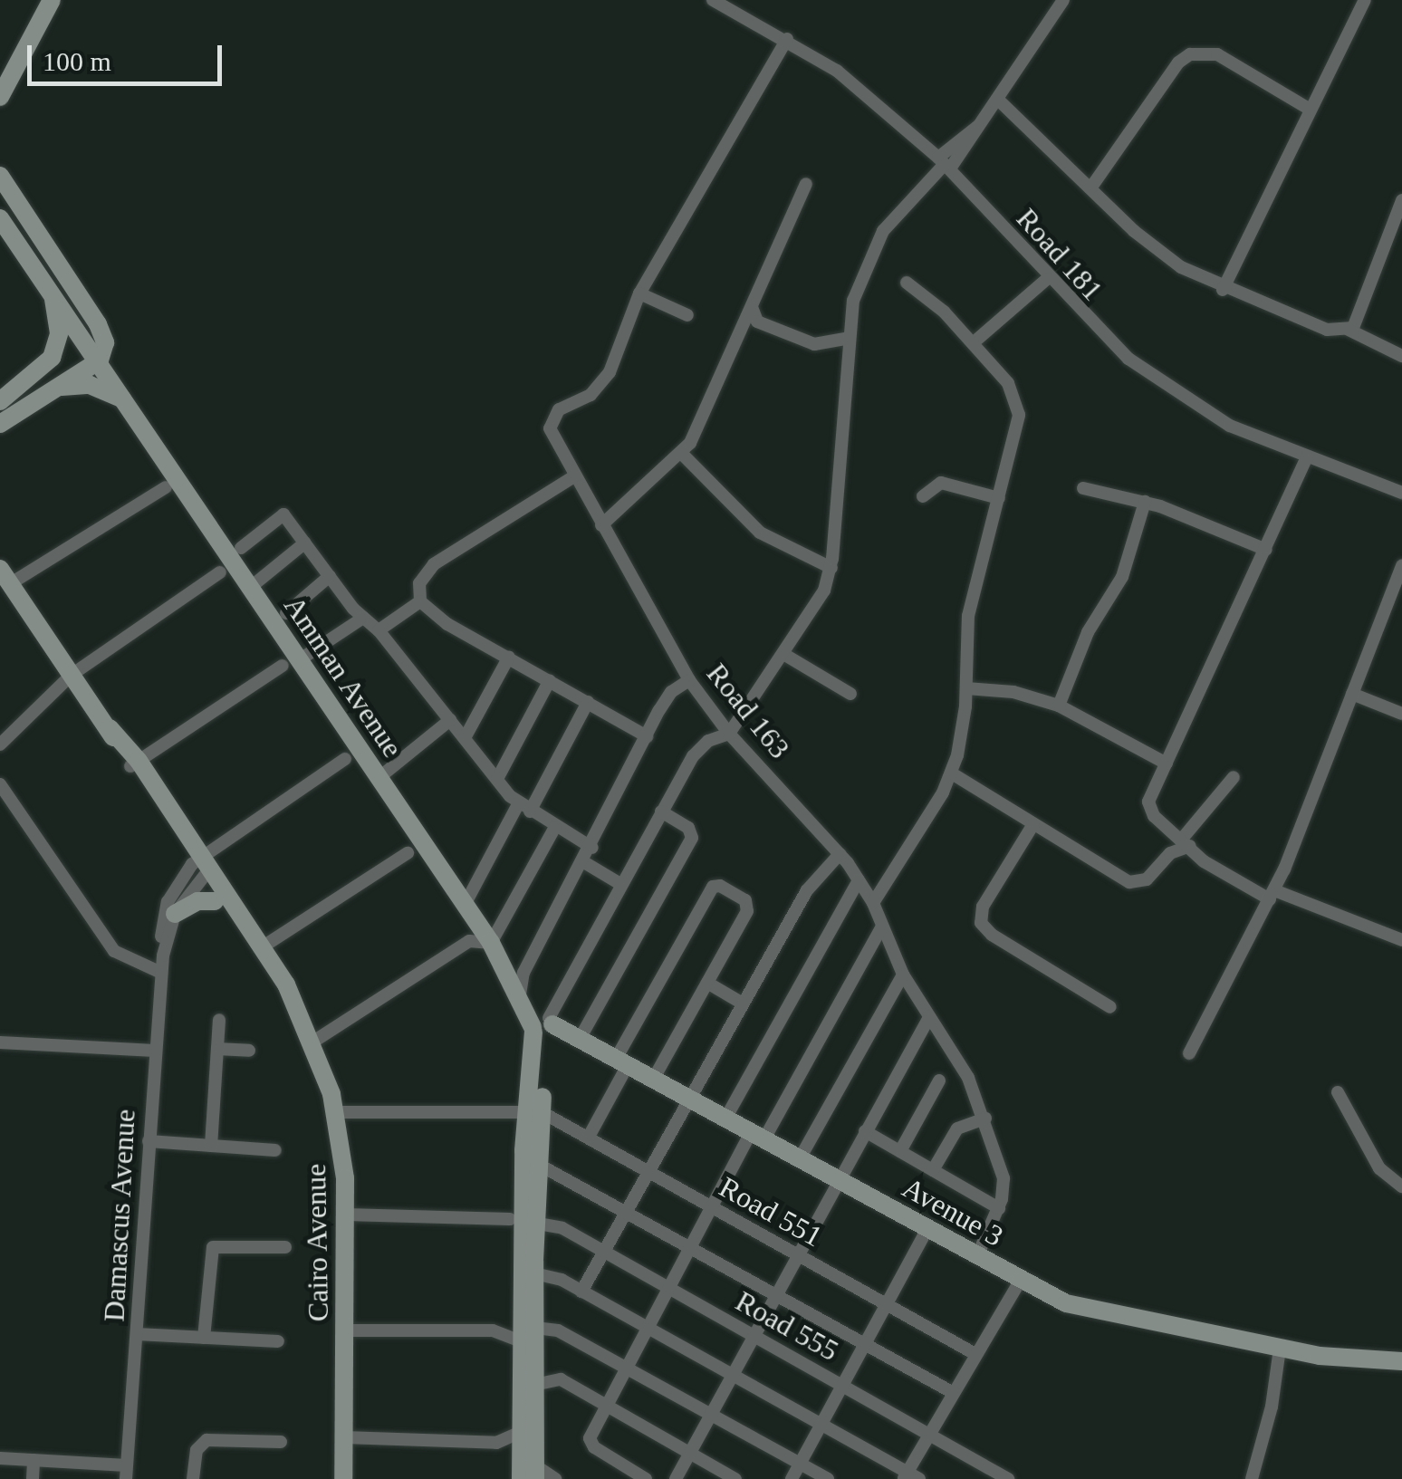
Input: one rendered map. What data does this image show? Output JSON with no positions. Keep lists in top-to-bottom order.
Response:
{
  "streets": {
    "street": [
      "Road 181",
      "Amman Avenue",
      "Road 163",
      "Road 551",
      "Avenue 3",
      "Damascus Avenue",
      "Cairo Avenue",
      "Road 555"
    ]
  },
  "crossings": [
    ["Amman Avenue", "Road 551"],
    ["Amman Avenue", "Avenue 3"],
    ["Amman Avenue", "Road 555"],
    ["Damascus Avenue", "Cairo Avenue"]
  ],
  "scale_bar": "100 m"
}
